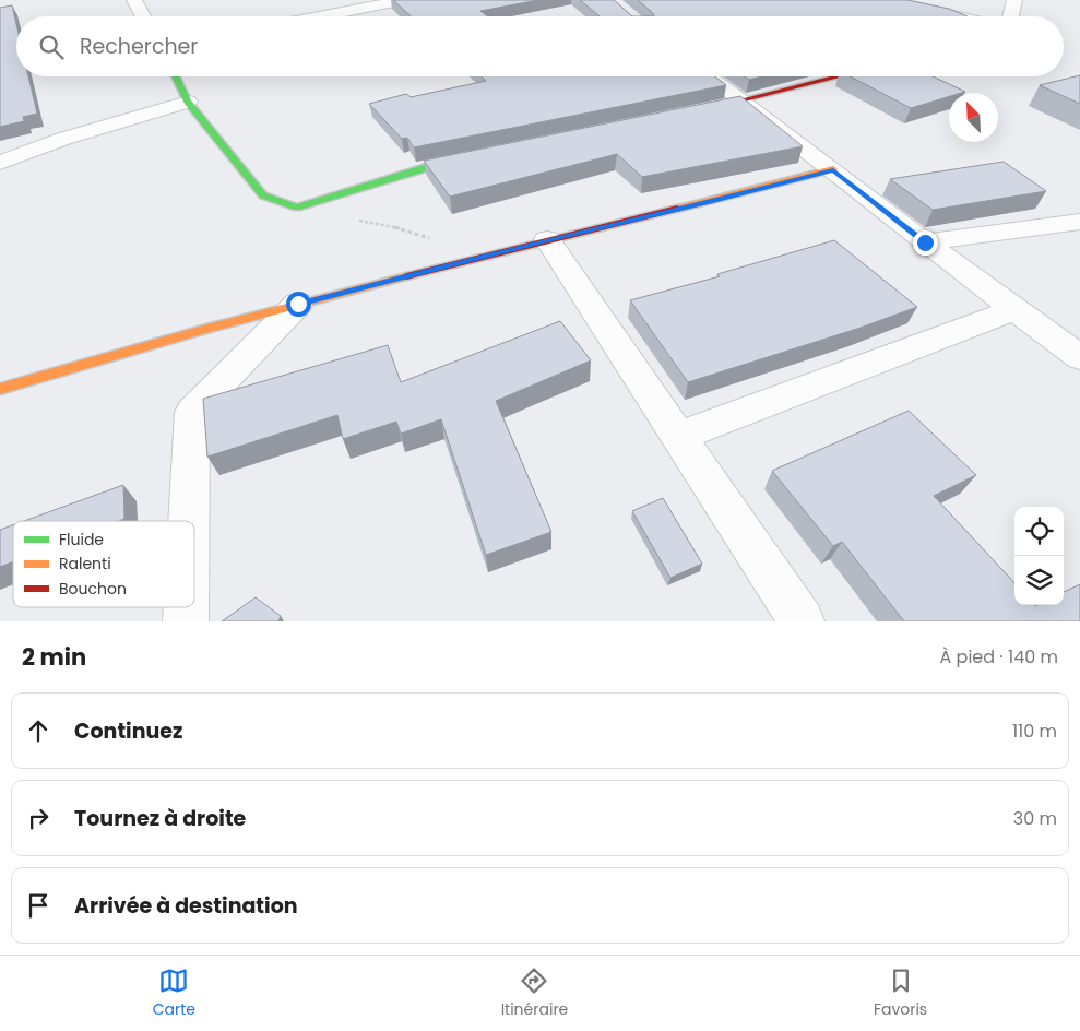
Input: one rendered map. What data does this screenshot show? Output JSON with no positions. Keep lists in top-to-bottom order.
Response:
{
  "legend": ["Fluide", "Ralenti", "Bouchon"],
  "north": "top left",
  "page": {
    "search": "Rechercher",
    "heading": ["2 min", "À pied · 140 m"],
    "list": [
      ["Continuez", "110 m"],
      ["Tournez à droite", "30 m"],
      "Arrivée à destination"
    ],
    "nav": ["Carte", "Itinéraire", "Favoris"]
  }
}
